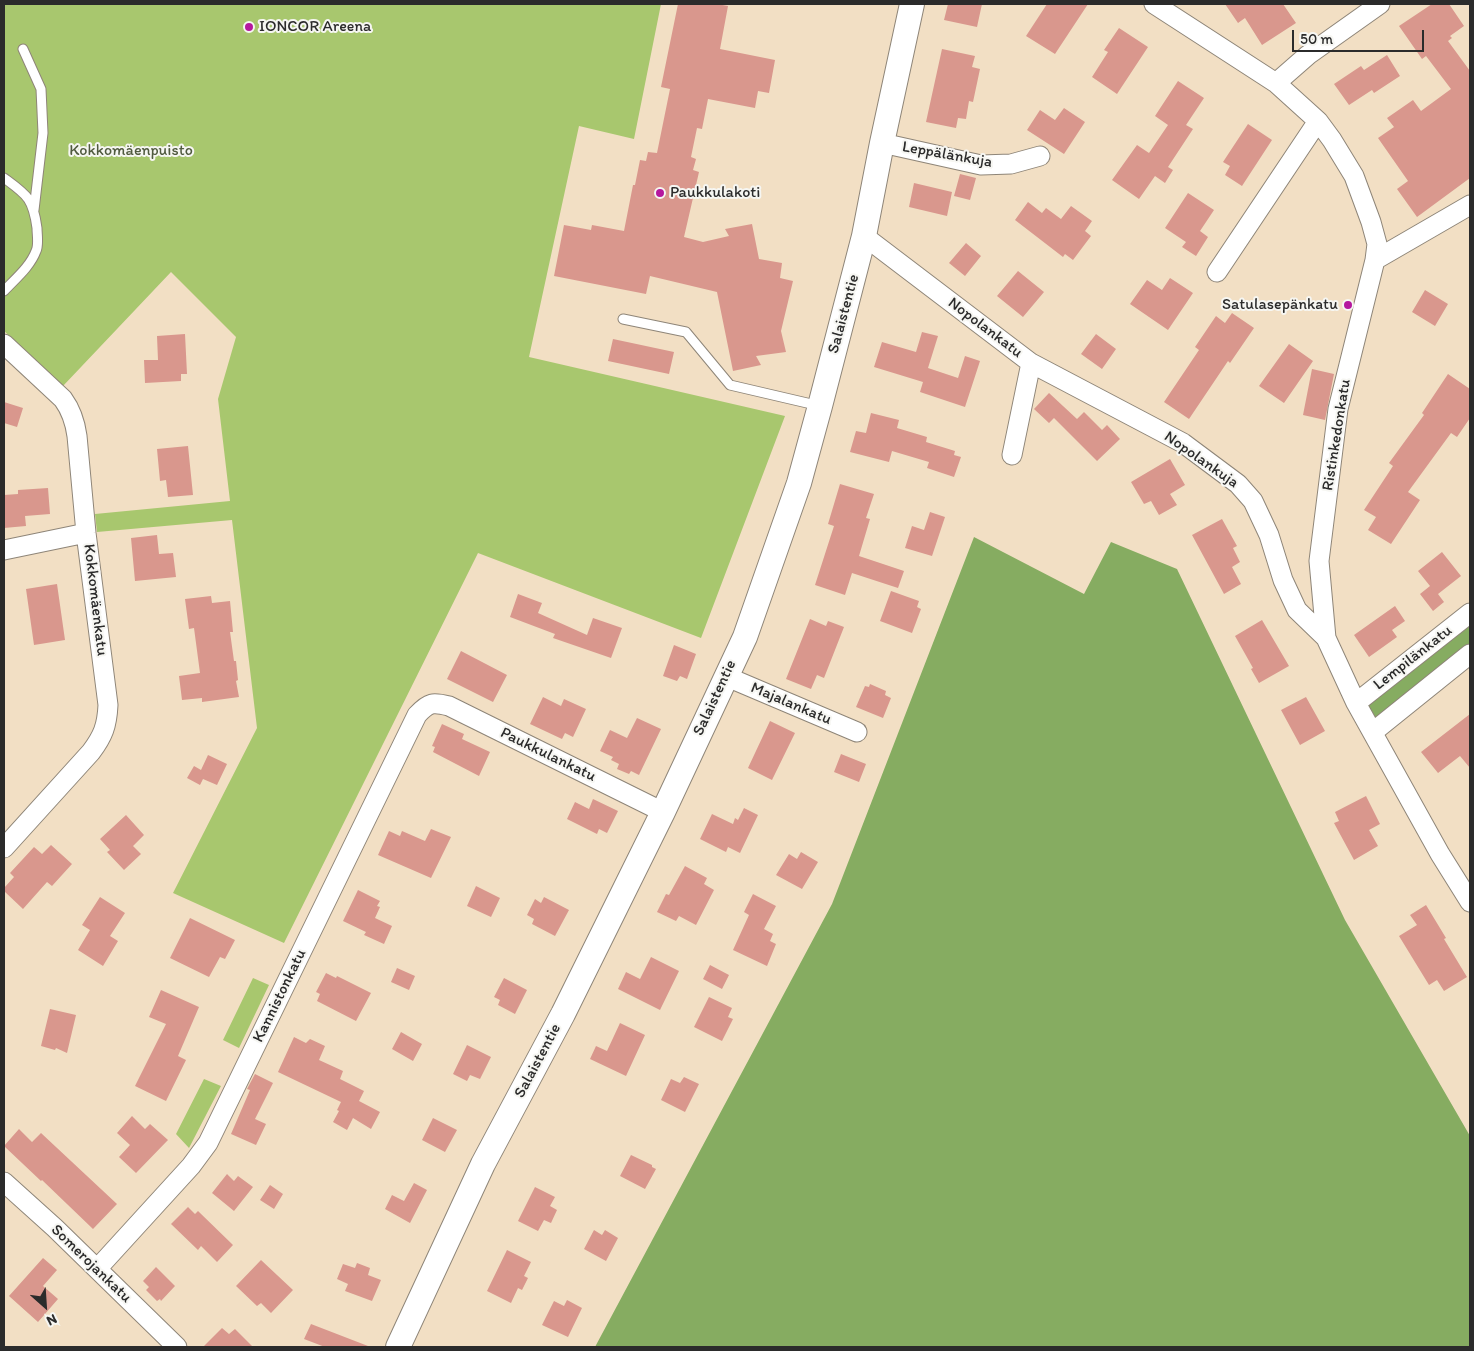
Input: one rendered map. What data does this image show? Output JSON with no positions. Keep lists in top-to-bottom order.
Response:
{
  "streets": {
    "street": [
      "Leppälänkuja",
      "Salaistentie",
      "Nopolankatu",
      "Ristinkedonkatu",
      "Nopolankuja",
      "Kokkomäenkatu",
      "Lempilänkatu",
      "Majalankatu",
      "Paukkulankatu",
      "Kannistonkatu",
      "Somerojankatu"
    ]
  },
  "crossings": [
    ["Leppälänkuja", "Salaistentie"],
    ["Salaistentie", "Nopolankatu"],
    ["Salaistentie", "Majalankatu"],
    ["Salaistentie", "Paukkulankatu"],
    ["Nopolankatu", "Nopolankuja"],
    ["Ristinkedonkatu", "Nopolankuja"],
    ["Ristinkedonkatu", "Lempilänkatu"],
    ["Paukkulankatu", "Kannistonkatu"],
    ["Kannistonkatu", "Somerojankatu"]
  ],
  "parks": ["Kokkomäenpuisto"],
  "places": ["IONCOR Areena", "Paukkulakoti", "Satulasepänkatu"],
  "scale_bar": "50 m",
  "north": "bottom right"
}
